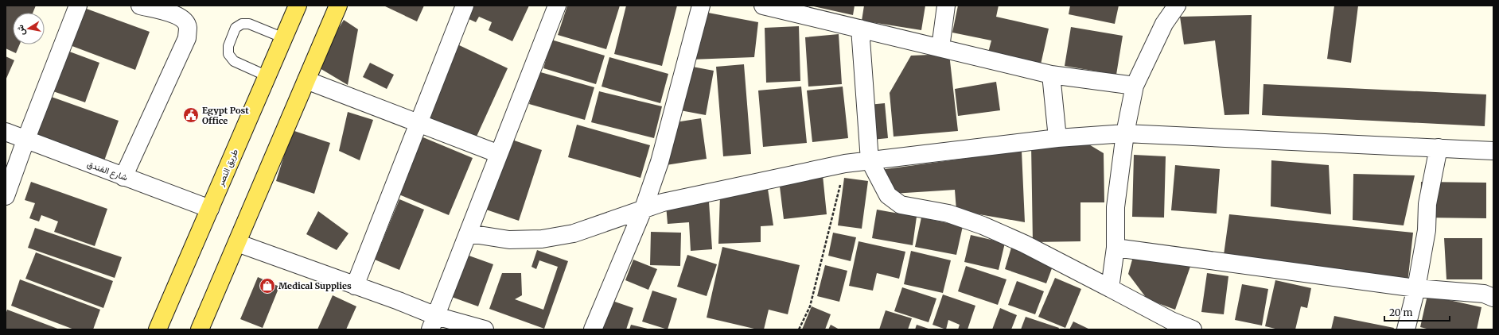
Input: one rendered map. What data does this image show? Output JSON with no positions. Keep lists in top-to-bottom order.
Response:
{
  "streets": {
    "main road": ["طريق النصر"],
    "street": ["شارع الفندق"]
  },
  "crossings": [
    ["طريق النصر", "شارع الفندق"]
  ],
  "places": {
    "public building": ["Egypt Post Office"],
    "shop": ["Medical Supplies"]
  },
  "scale_bar": "20 m",
  "north": "left"
}
